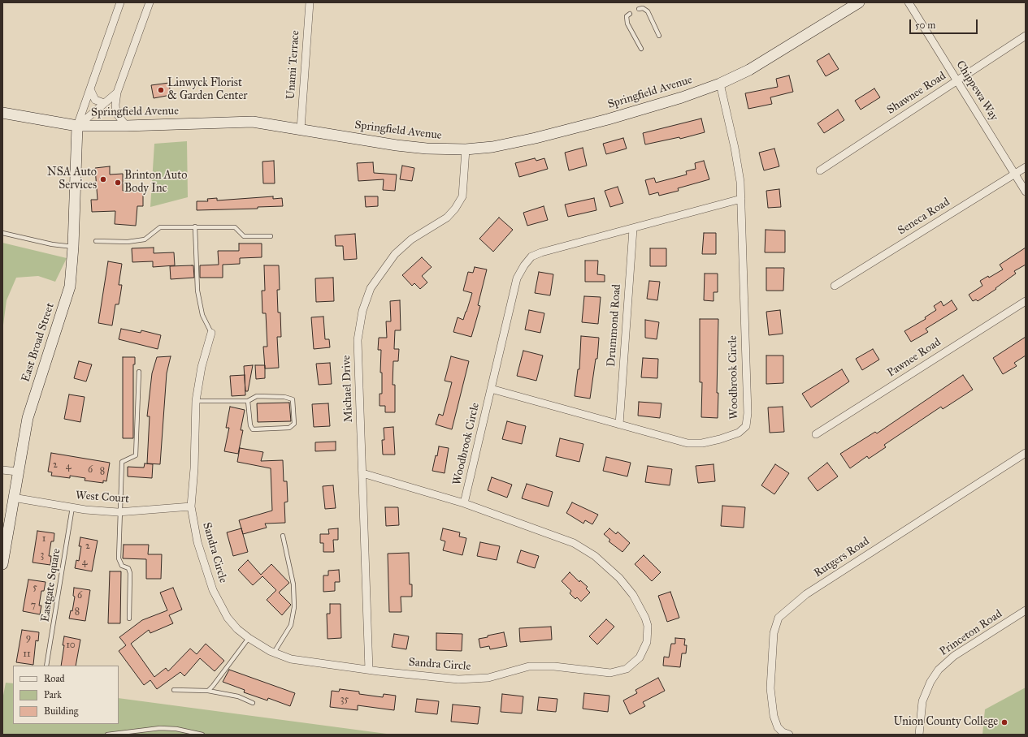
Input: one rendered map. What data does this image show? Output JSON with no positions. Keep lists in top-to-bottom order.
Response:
{
  "streets": {
    "main road": ["Springfield Avenue", "East Broad Street"],
    "street": [
      "Unami Terrace",
      "Chippewa Way",
      "Shawnee Road",
      "Seneca Road",
      "Drummond Road",
      "Pawnee Road",
      "Woodbrook Circle",
      "Michael Drive",
      "West Court",
      "Sandra Circle",
      "Rutgers Road",
      "Princeton Road"
    ],
    "lane": ["Eastgate Square"]
  },
  "crossings": [
    ["Unami Terrace", "Springfield Avenue"],
    ["Chippewa Way", "Shawnee Road"],
    ["Chippewa Way", "Seneca Road"],
    ["Springfield Avenue", "East Broad Street"],
    ["Springfield Avenue", "Woodbrook Circle"],
    ["Springfield Avenue", "Michael Drive"],
    ["Drummond Road", "Woodbrook Circle"],
    ["East Broad Street", "West Court"],
    ["Woodbrook Circle", "Sandra Circle"],
    ["Michael Drive", "Sandra Circle"],
    ["West Court", "Sandra Circle"],
    ["West Court", "Eastgate Square"]
  ],
  "places": [
    "Linwyck Florist & Garden Center",
    "NSA Auto Services",
    "Brinton Auto Body Inc",
    "Union County College"
  ],
  "house_numbers": [
    "2",
    "4",
    "6",
    "8",
    "1",
    "2",
    "3",
    "4",
    "5",
    "6",
    "7",
    "8",
    "9",
    "10",
    "11",
    "35"
  ],
  "legend": ["Road", "Park", "Building"],
  "scale_bar": "50 m"
}
